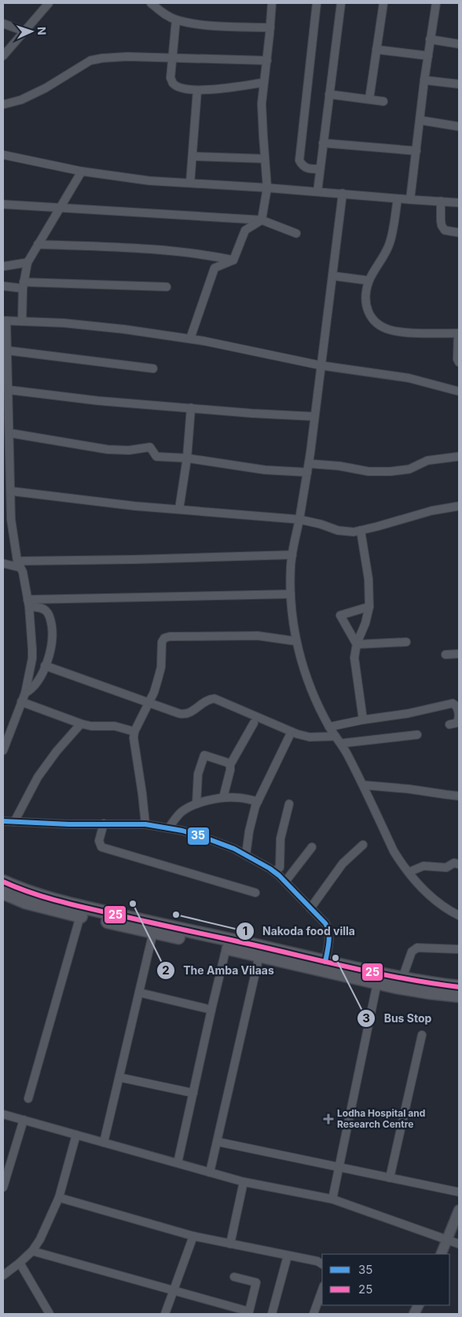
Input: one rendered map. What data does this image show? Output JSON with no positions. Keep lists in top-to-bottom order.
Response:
{
  "places": {
    "other": ["The Amba Vilaas", "Nakoda food villa", "Bus Stop"],
    "health": ["Lodha Hospital and Research Centre"]
  },
  "lines": ["transit line 35", "transit line 25"],
  "legend": ["35", "25"],
  "north": "right"
}
